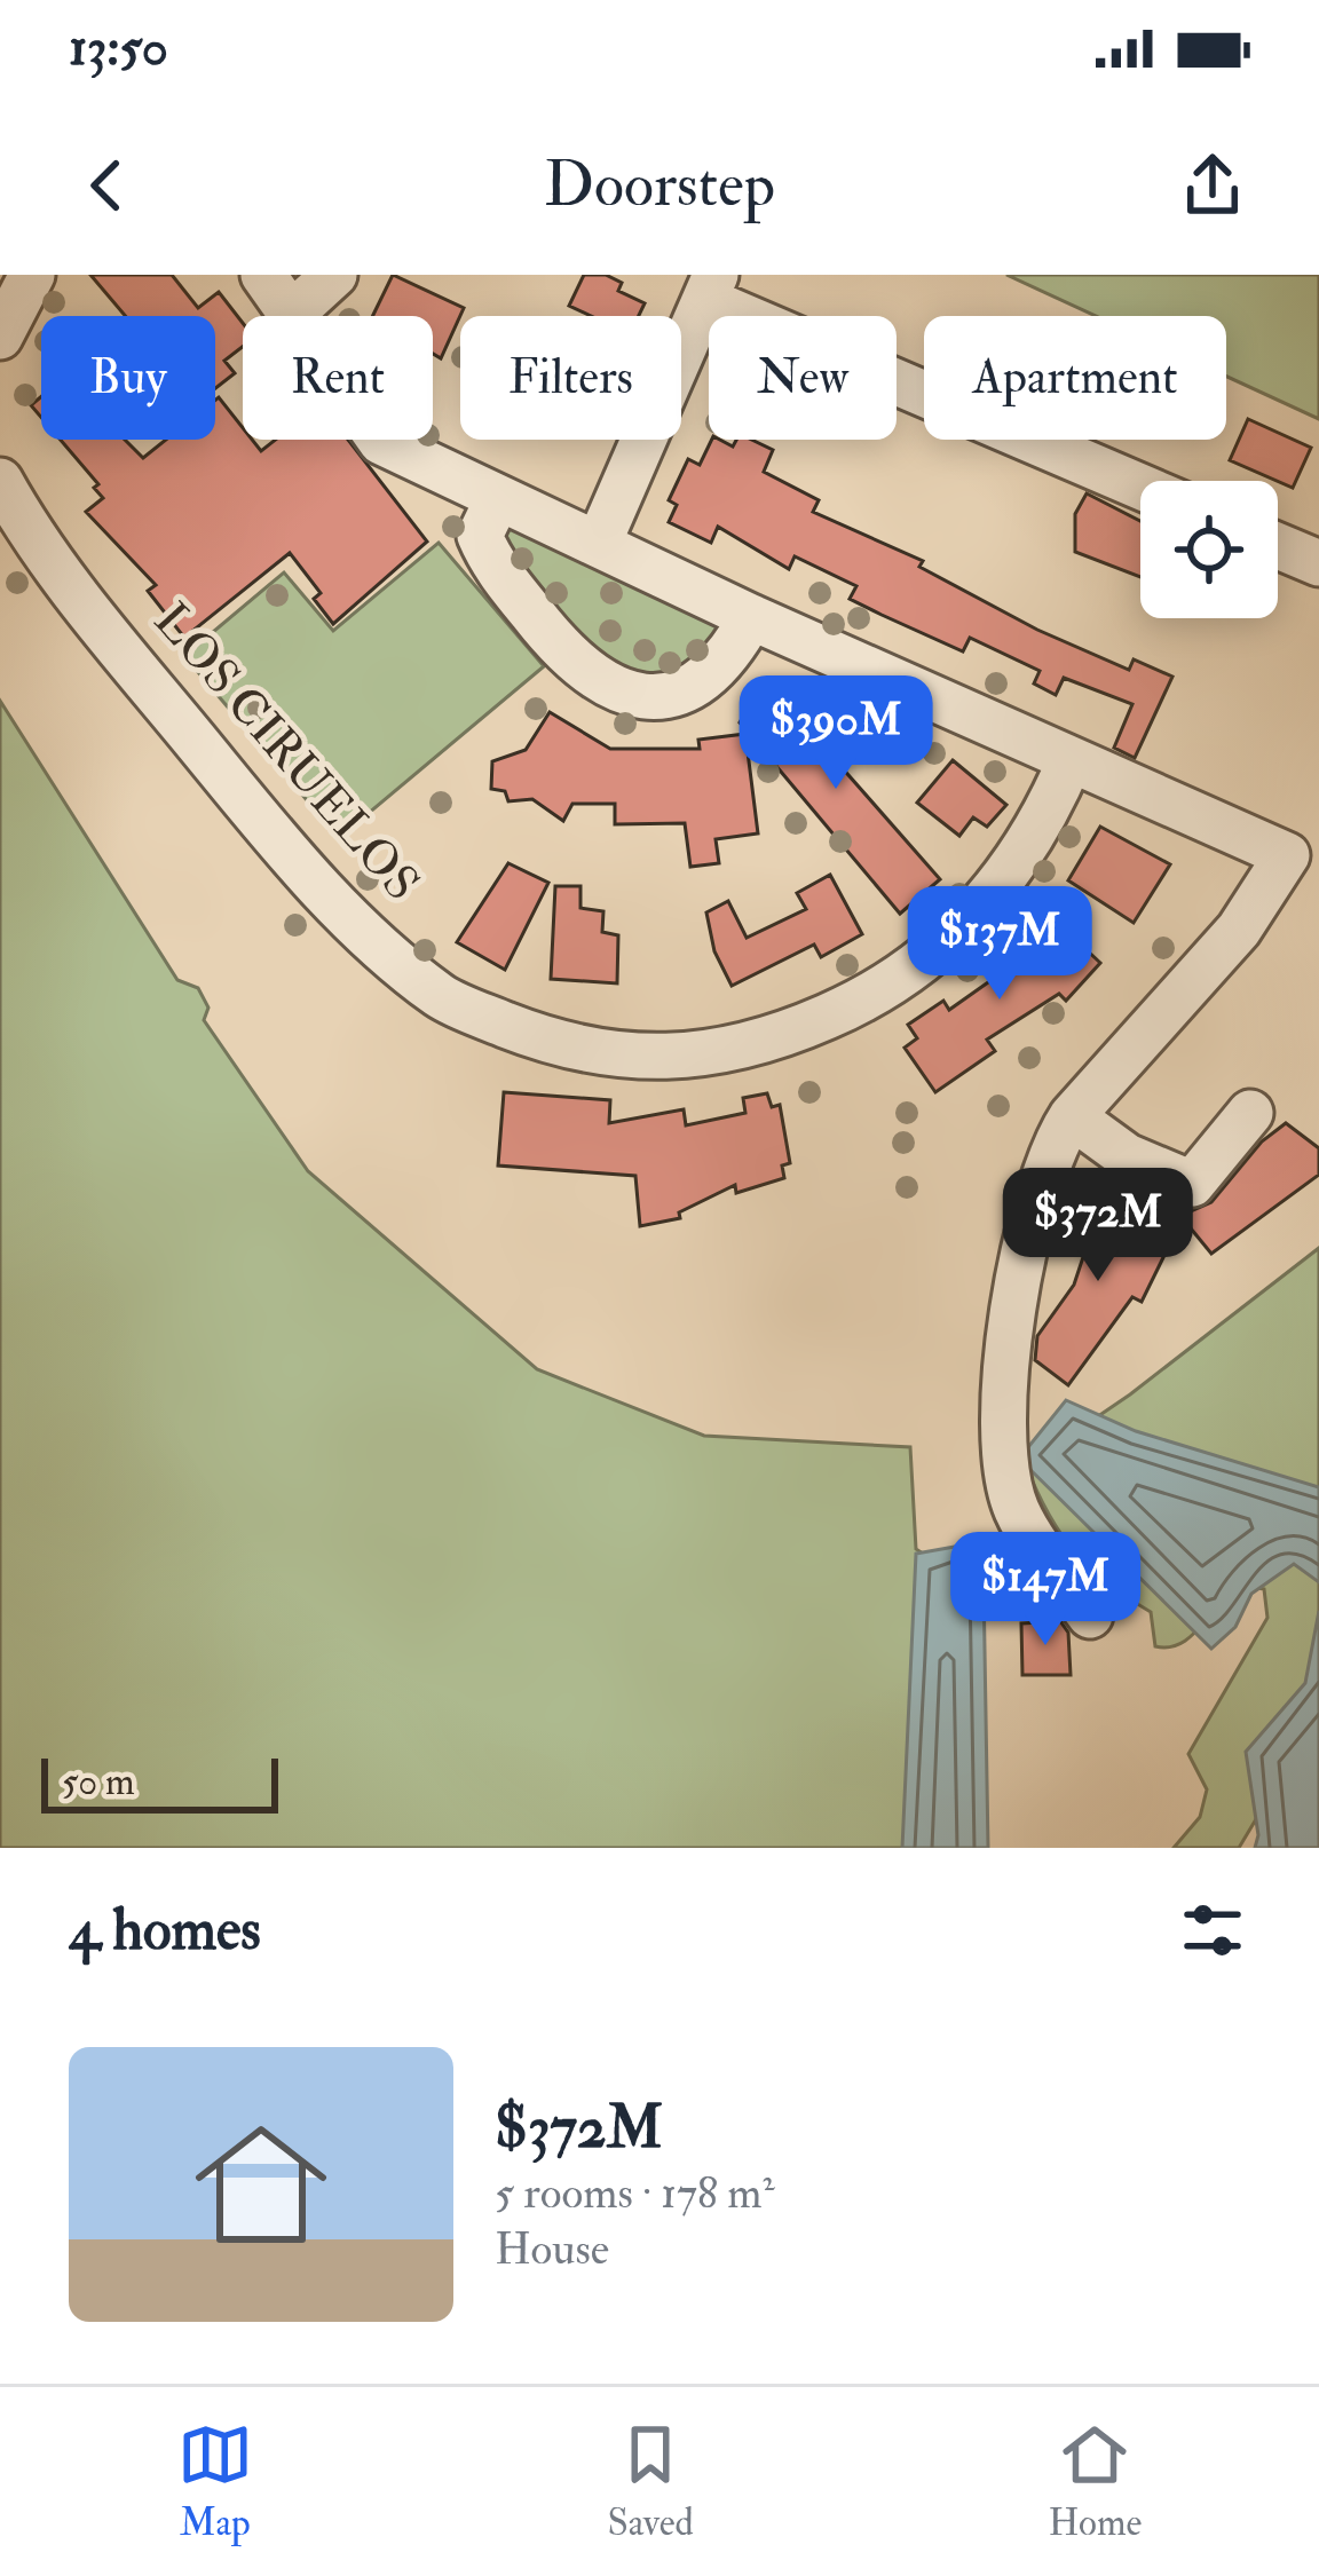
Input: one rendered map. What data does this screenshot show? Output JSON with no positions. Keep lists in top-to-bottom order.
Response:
{
  "streets": {
    "street": ["LOS CIRUELOS"]
  },
  "scale_bar": "50 m",
  "page": {
    "status": "13:50",
    "header": "Doorstep",
    "chip": [
      "Buy",
      "Rent",
      "Filters",
      "New",
      "Apartment"
    ],
    "price": [
      "$390M",
      "$137M",
      "$372M",
      "$147M"
    ],
    "scale": "50 m",
    "heading": "4 homes",
    "list": [
      {
        "name": "$372M",
        "note": "5 rooms · 178 m² · House"
      }
    ],
    "tabs": ["Map", "Saved", "Home"]
  }
}
